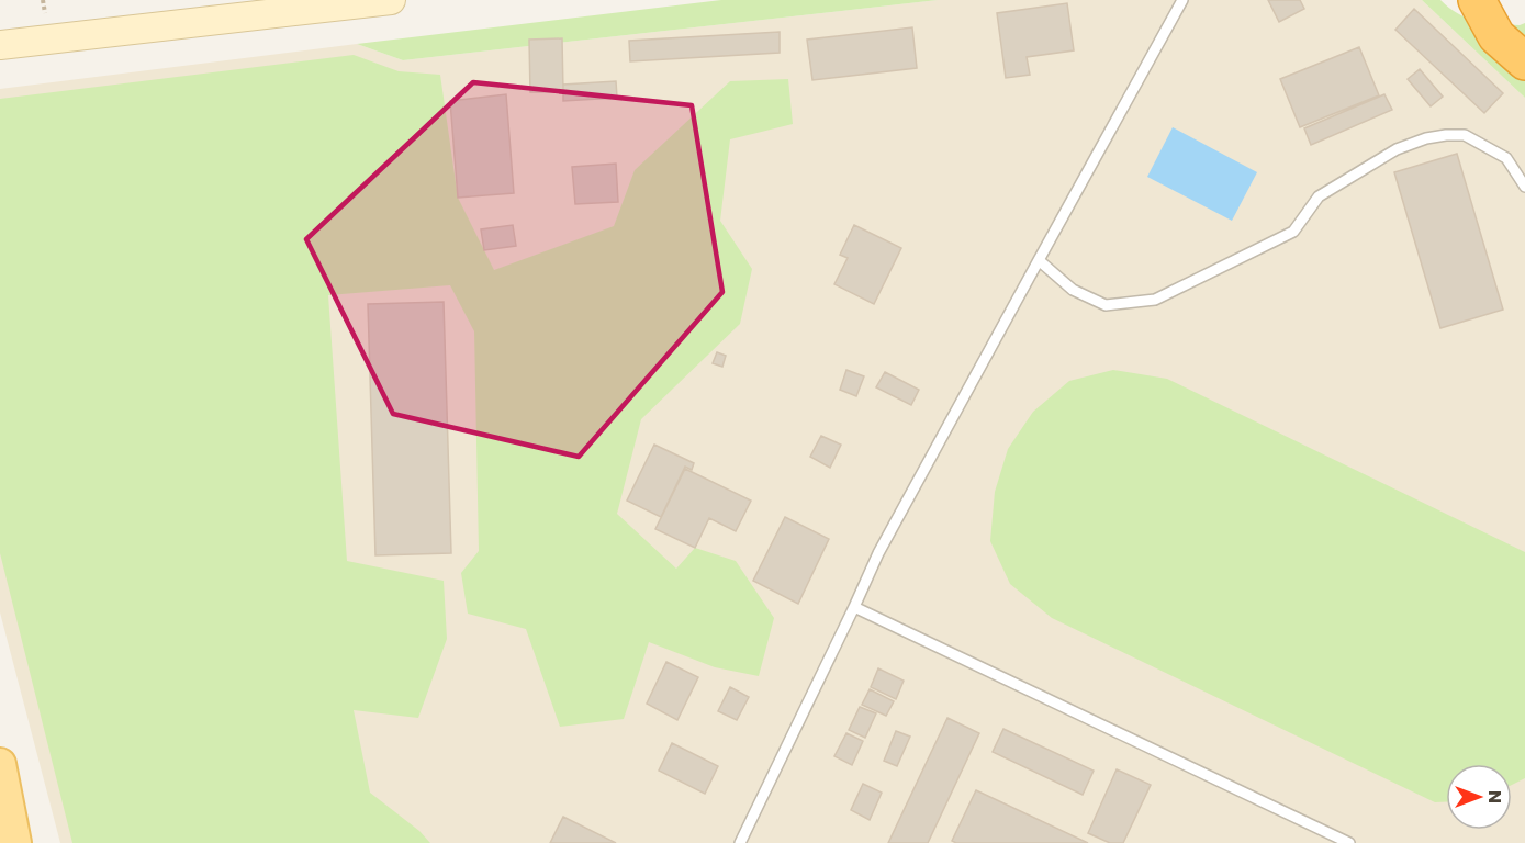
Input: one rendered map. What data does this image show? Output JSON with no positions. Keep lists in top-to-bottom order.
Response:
{
  "north": "right"
}
